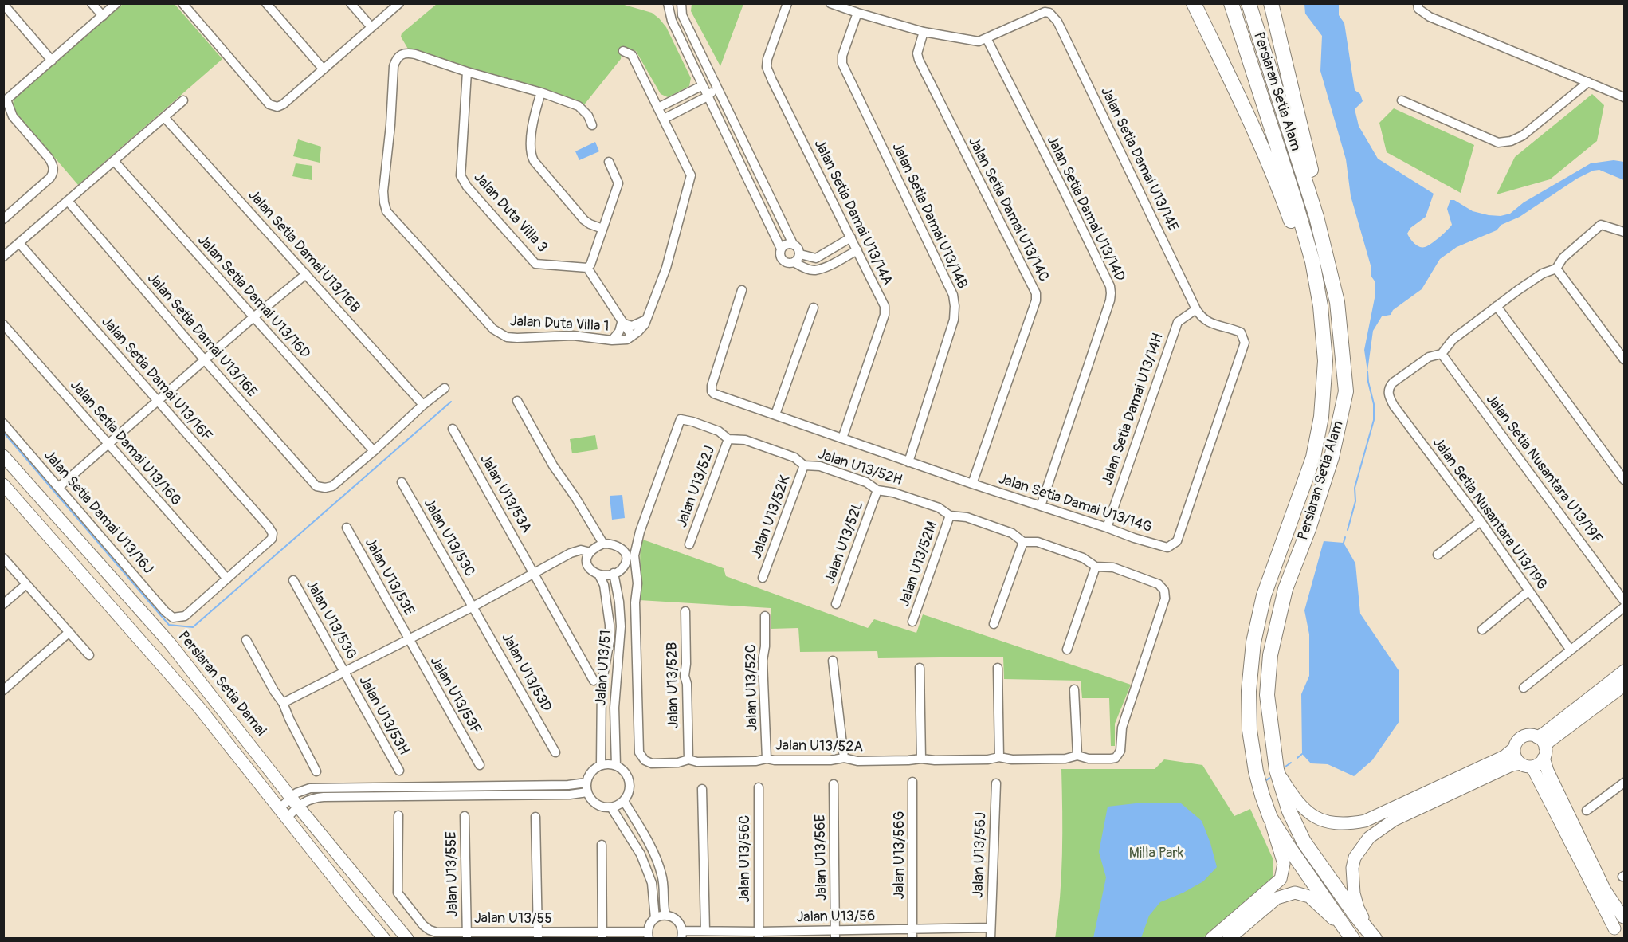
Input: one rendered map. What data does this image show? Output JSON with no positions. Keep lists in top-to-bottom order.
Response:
{
  "streets": {
    "highway": ["Persiaran Setia Alam"],
    "street": [
      "Jalan Setia Damai U13/14E",
      "Jalan Setia Damai U13/14D",
      "Jalan Setia Damai U13/14C",
      "Jalan Duta Villa 3",
      "Jalan Setia Damai U13/14A",
      "Jalan Setia Damai U13/14B",
      "Jalan Setia Damai U13/16B",
      "Jalan Setia Damai U13/16D",
      "Jalan Duta Villa 1",
      "Jalan Setia Damai U13/16E",
      "Jalan Setia Damai U13/16F",
      "Jalan Setia Damai U13/14H",
      "Jalan Setia Damai U13/16G",
      "Jalan U13/52H",
      "Jalan Setia Nusantara U13/19F",
      "Jalan U13/52J",
      "Jalan U13/53A",
      "Jalan Setia Damai U13/14G",
      "Jalan Setia Damai U13/16J",
      "Jalan Setia Nusantara U13/19G",
      "Jalan U13/52K",
      "Jalan U13/53C",
      "Jalan U13/52L",
      "Jalan U13/52M",
      "Jalan U13/53E",
      "Jalan U13/53G",
      "Jalan U13/51",
      "Jalan U13/53D",
      "Persiaran Setia Damai",
      "Jalan U13/52B",
      "Jalan U13/52C",
      "Jalan U13/53F",
      "Jalan U13/53H",
      "Jalan U13/52A",
      "Jalan U13/56G",
      "Jalan U13/56J",
      "Jalan U13/56E",
      "Jalan U13/56C",
      "Jalan U13/55E",
      "Jalan U13/56",
      "Jalan U13/55"
    ]
  },
  "crossings": [
    ["Jalan Setia Damai U13/14E", "Jalan Setia Damai U13/14D"],
    ["Jalan Setia Damai U13/14E", "Jalan Setia Damai U13/14H"],
    ["Jalan Setia Damai U13/14E", "Jalan Setia Damai U13/14G"],
    ["Jalan Setia Damai U13/14D", "Jalan Setia Damai U13/14G"],
    ["Jalan Setia Damai U13/14C", "Jalan Setia Damai U13/14G"],
    ["Jalan Duta Villa 3", "Jalan Duta Villa 1"],
    ["Jalan Setia Damai U13/14A", "Jalan Setia Damai U13/14G"],
    ["Jalan Setia Damai U13/14B", "Jalan Setia Damai U13/14G"],
    ["Jalan Setia Damai U13/16D", "Jalan Setia Damai U13/16E"],
    ["Jalan Setia Damai U13/16F", "Jalan Setia Damai U13/16G"],
    ["Jalan Setia Damai U13/16F", "Jalan Setia Damai U13/16J"],
    ["Jalan Setia Damai U13/14H", "Jalan Setia Damai U13/14G"],
    ["Jalan Setia Damai U13/16G", "Jalan Setia Damai U13/16J"],
    ["Jalan U13/52H", "Jalan U13/52J"],
    ["Jalan U13/52H", "Jalan U13/52K"],
    ["Jalan U13/52H", "Jalan U13/52L"],
    ["Jalan U13/52H", "Jalan U13/52M"],
    ["Jalan U13/52H", "Jalan U13/51"],
    ["Jalan U13/52H", "Jalan U13/52A"],
    ["Jalan Setia Nusantara U13/19F", "Jalan Setia Nusantara U13/19G"],
    ["Jalan U13/53C", "Jalan U13/53D"],
    ["Jalan U13/53E", "Jalan U13/53F"],
    ["Jalan U13/53G", "Jalan U13/53H"],
    ["Jalan U13/51", "Jalan U13/52A"],
    ["Jalan U13/52B", "Jalan U13/52A"],
    ["Jalan U13/52C", "Jalan U13/52A"],
    ["Jalan U13/56G", "Jalan U13/56"],
    ["Jalan U13/56J", "Jalan U13/56"],
    ["Jalan U13/56E", "Jalan U13/56"],
    ["Jalan U13/56C", "Jalan U13/56"],
    ["Jalan U13/55E", "Jalan U13/55"]
  ],
  "parks": ["Milla Park"]
}
